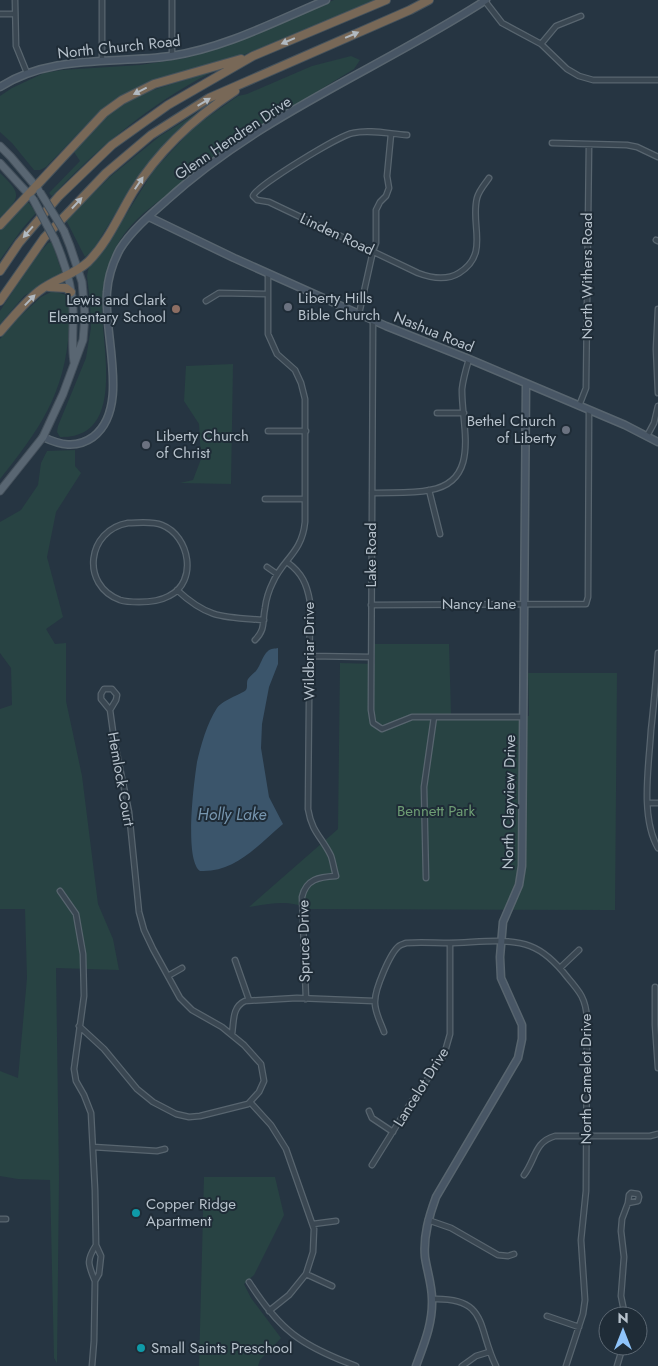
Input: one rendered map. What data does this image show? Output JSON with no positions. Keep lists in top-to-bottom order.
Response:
{
  "streets": {
    "street": [
      "North Church Road",
      "Glenn Hendren Drive",
      "Linden Road",
      "North Withers Road",
      "Nashua Road",
      "Lake Road",
      "Nancy Lane",
      "Wildbriar Drive",
      "Hemlock Court",
      "North Clayview Drive",
      "Spruce Drive",
      "North Camelot Drive",
      "Lancelot Drive"
    ]
  },
  "crossings": [
    ["Glenn Hendren Drive", "Nashua Road"],
    ["North Withers Road", "Nashua Road"],
    ["Nashua Road", "Lake Road"],
    ["Nashua Road", "Nancy Lane"],
    ["Nashua Road", "North Clayview Drive"],
    ["Lake Road", "Nancy Lane"],
    ["Nancy Lane", "North Clayview Drive"],
    ["Wildbriar Drive", "Spruce Drive"],
    ["North Clayview Drive", "North Camelot Drive"],
    ["North Camelot Drive", "Lancelot Drive"]
  ],
  "water": ["Holly Lake"],
  "parks": ["Bennett Park"],
  "places": [
    "Liberty Hills Bible Church",
    "Lewis and Clark Elementary School",
    "Bethel Church of Liberty",
    "Liberty Church of Christ",
    "Copper Ridge Apartment",
    "Small Saints Preschool"
  ],
  "north": "top"
}
